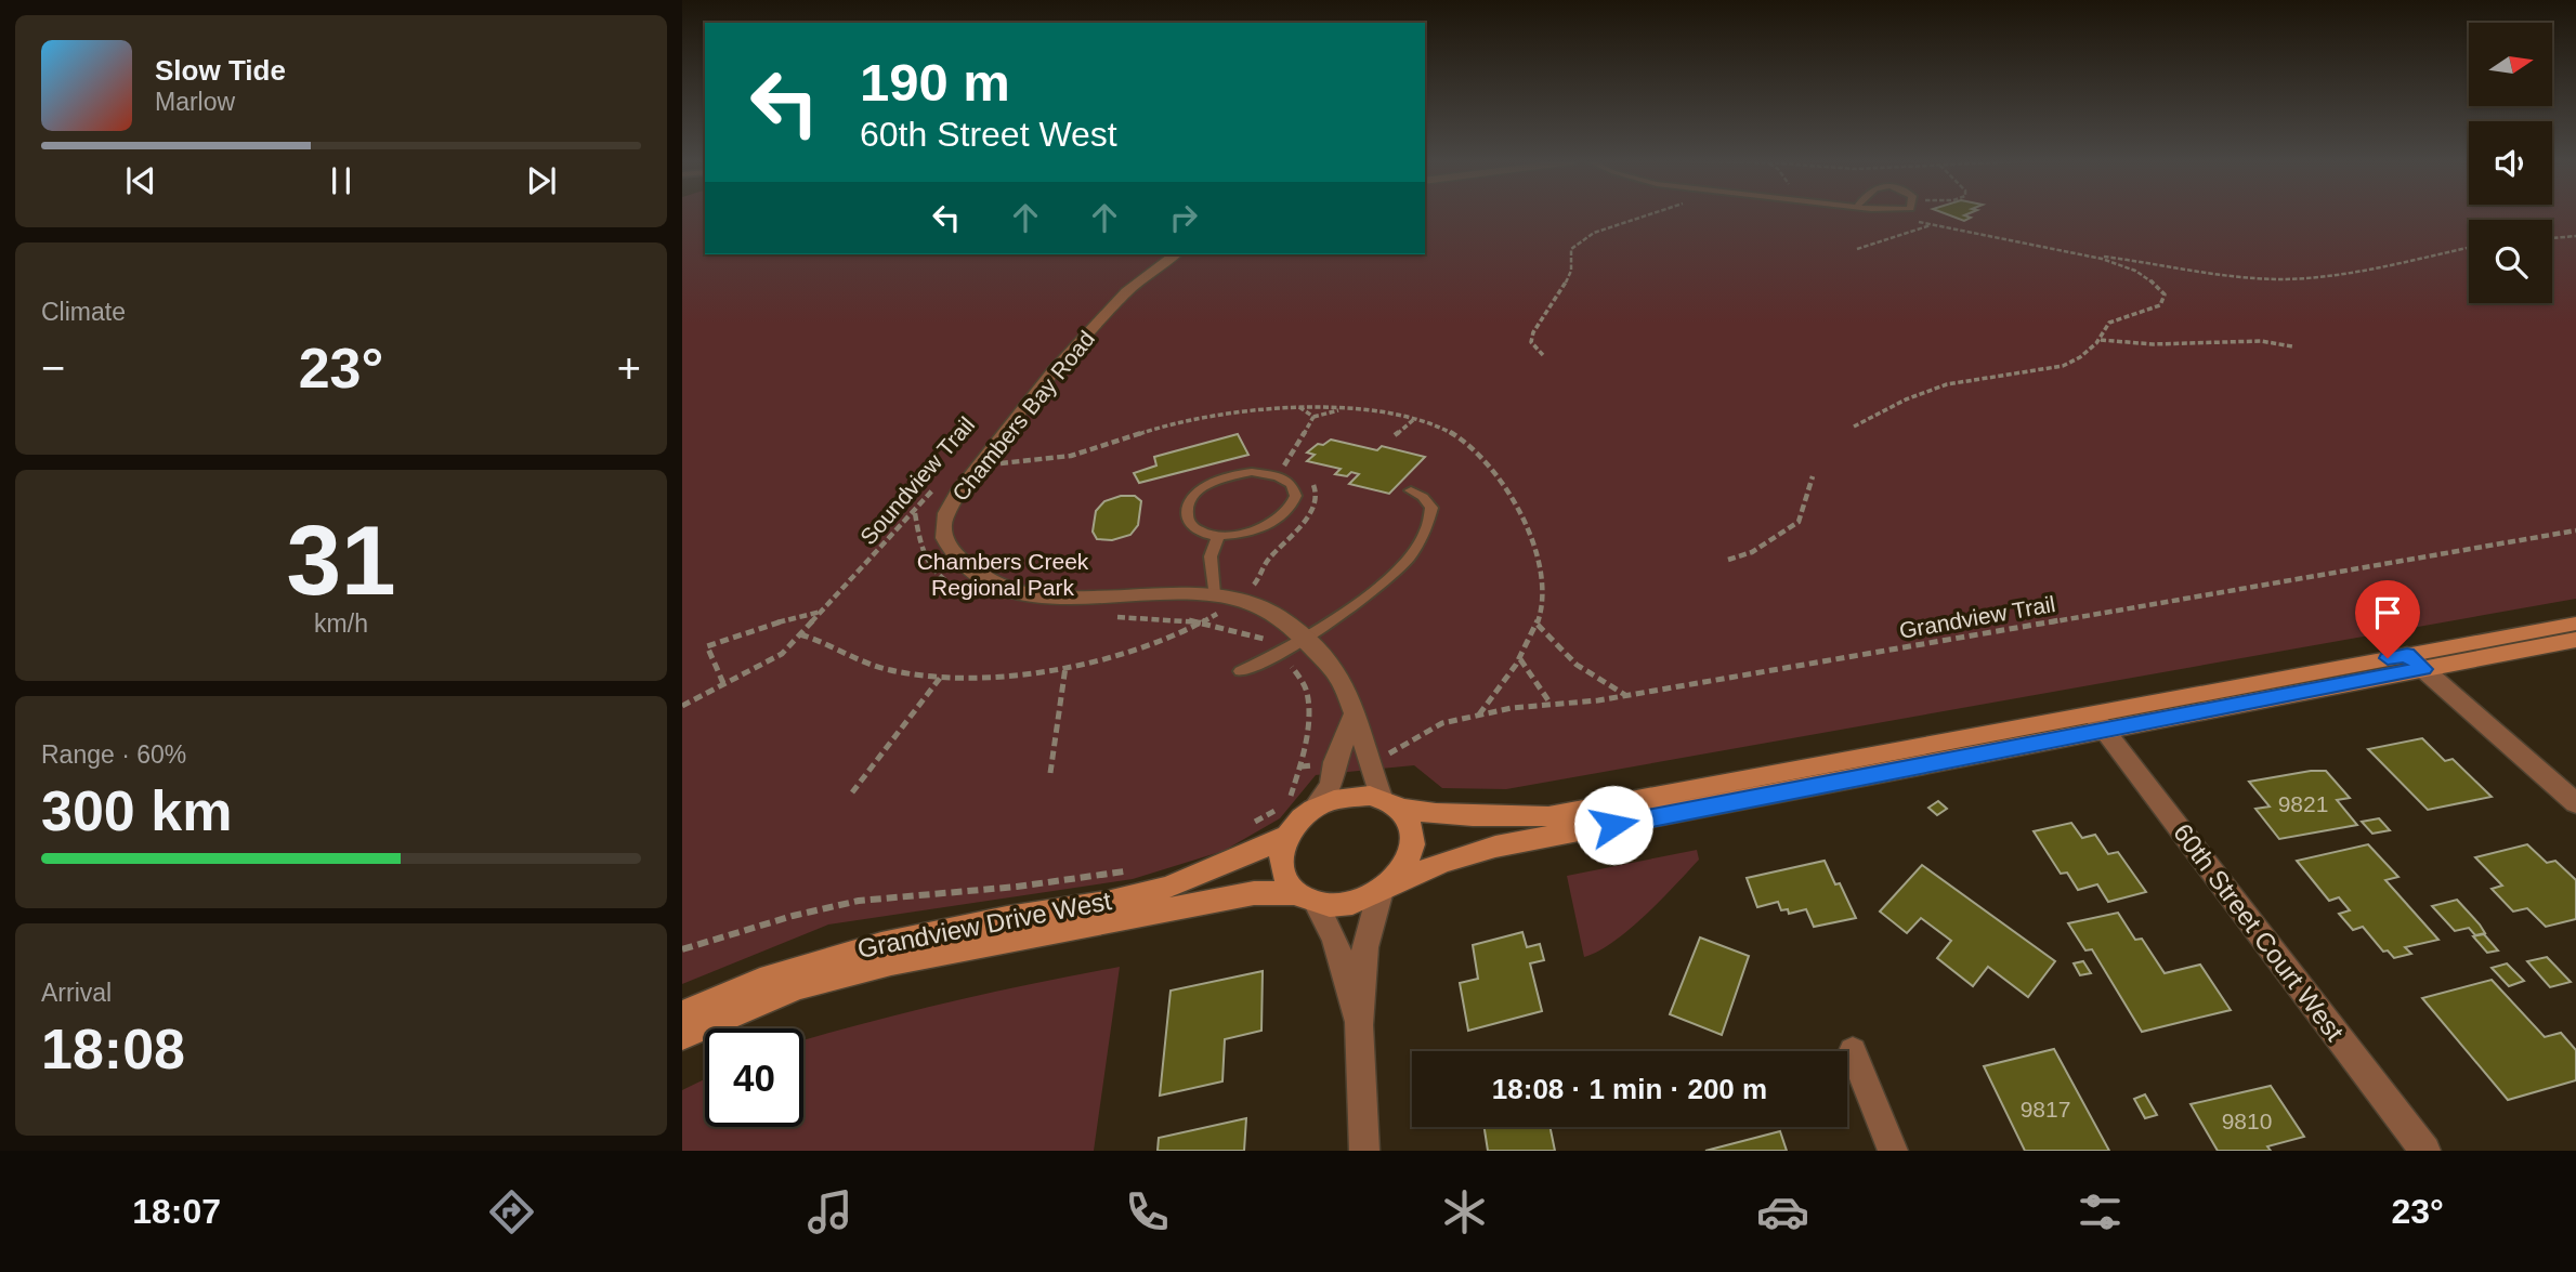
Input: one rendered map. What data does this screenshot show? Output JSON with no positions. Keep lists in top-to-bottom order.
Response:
{
  "streets": {
    "street": ["Chambers Bay Road", "Grandview Drive West", "60th Street Court West"],
    "path": ["Soundview Trail", "Grandview Trail"]
  },
  "crossings": [
    ["Chambers Bay Road", "Grandview Drive West"]
  ],
  "parks": ["Chambers Creek Regional Park"],
  "house_numbers": ["9821", "9817", "9810"],
  "north": "right",
  "page": {
    "turn": ["190 m", "60th Street West"],
    "song": ["Slow Tide", "Marlow"],
    "tile": [
      "Climate",
      ["31", "km/h"],
      ["Range · 60%", "300 km"],
      ["Arrival", "18:08"]
    ],
    "heat": ["−", "23°", "+"],
    "limit": "40",
    "trip": "18:08 · 1 min · 200 m",
    "tabs": ["18:07", "23°"]
  }
}
